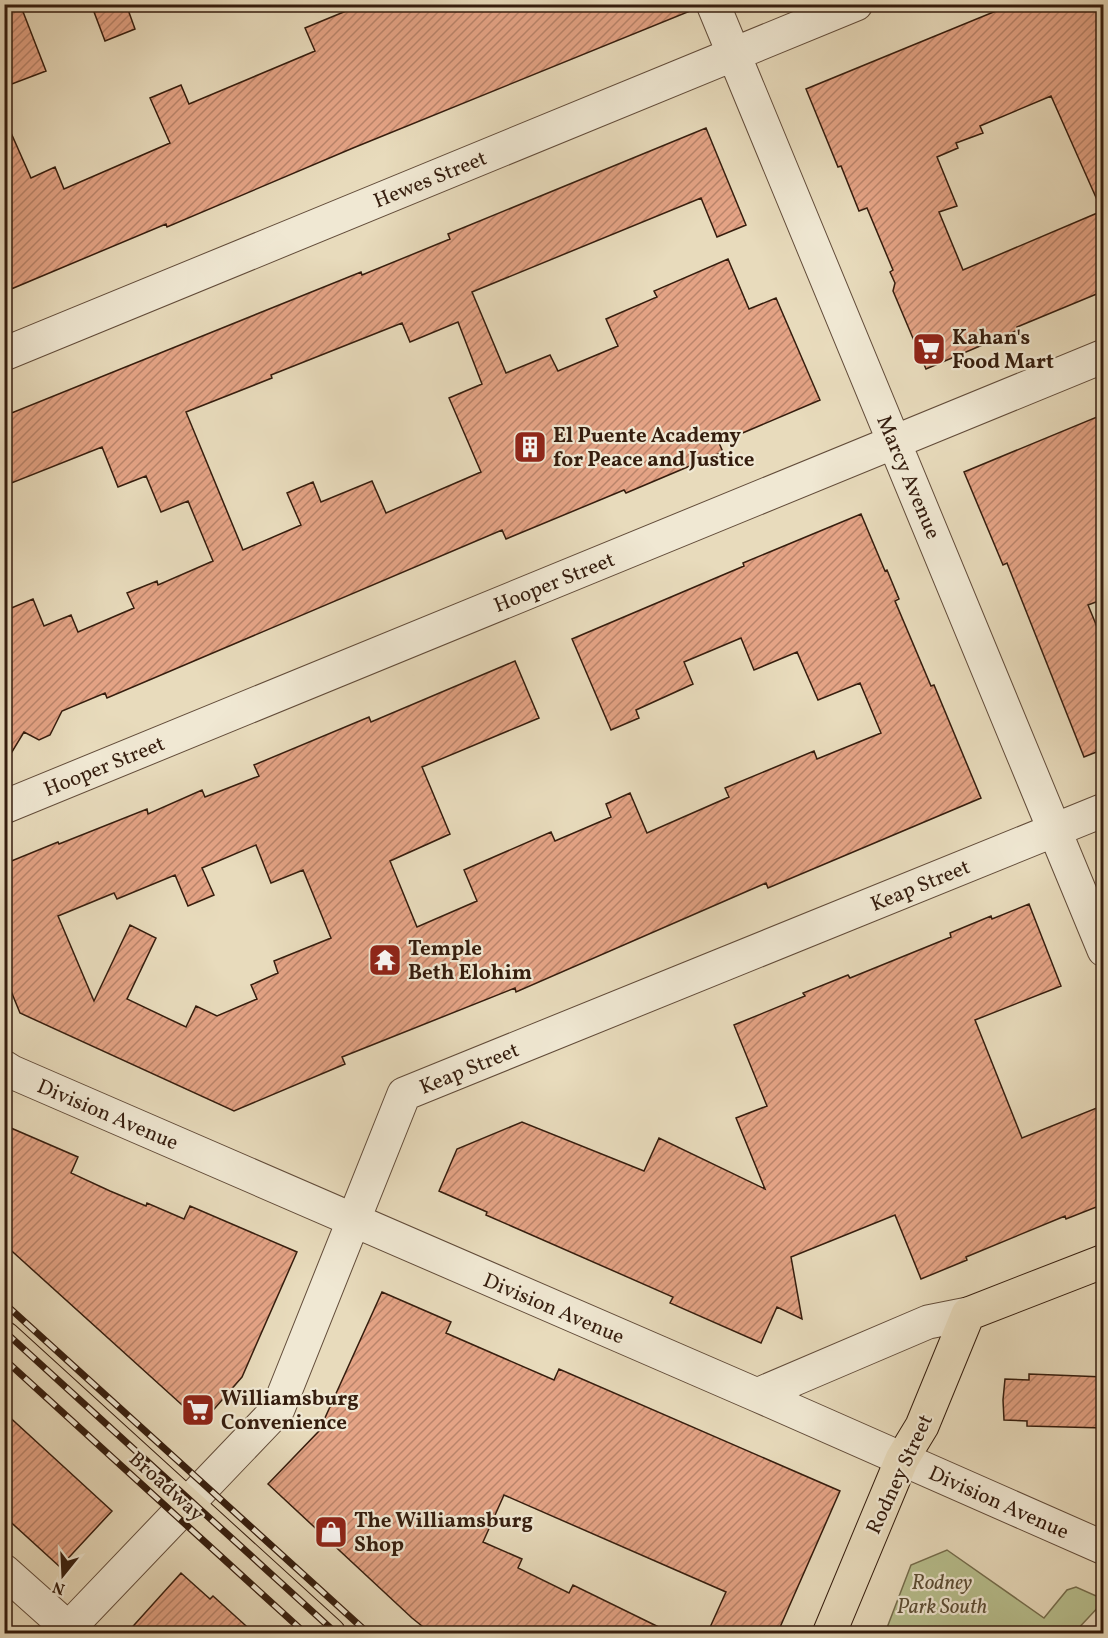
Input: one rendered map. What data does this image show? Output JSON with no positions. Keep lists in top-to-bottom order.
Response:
{
  "streets": {
    "main road": ["Rodney Street", "Broadway"],
    "street": [
      "Hewes Street",
      "Marcy Avenue",
      "Hooper Street",
      "Keap Street",
      "Division Avenue"
    ]
  },
  "crossings": [
    ["Hewes Street", "Marcy Avenue"],
    ["Marcy Avenue", "Hooper Street"],
    ["Marcy Avenue", "Keap Street"],
    ["Keap Street", "Division Avenue"],
    ["Keap Street", "Broadway"],
    ["Division Avenue", "Rodney Street"]
  ],
  "parks": ["Rodney Park South"],
  "places": {
    "supermarket": ["Kahan's Food Mart", "Williamsburg Convenience"],
    "building": ["El Puente Academy for Peace and Justice"],
    "temple": ["Temple Beth Elohim"],
    "shop": ["The Williamsburg Shop"]
  },
  "north": "bottom"
}
